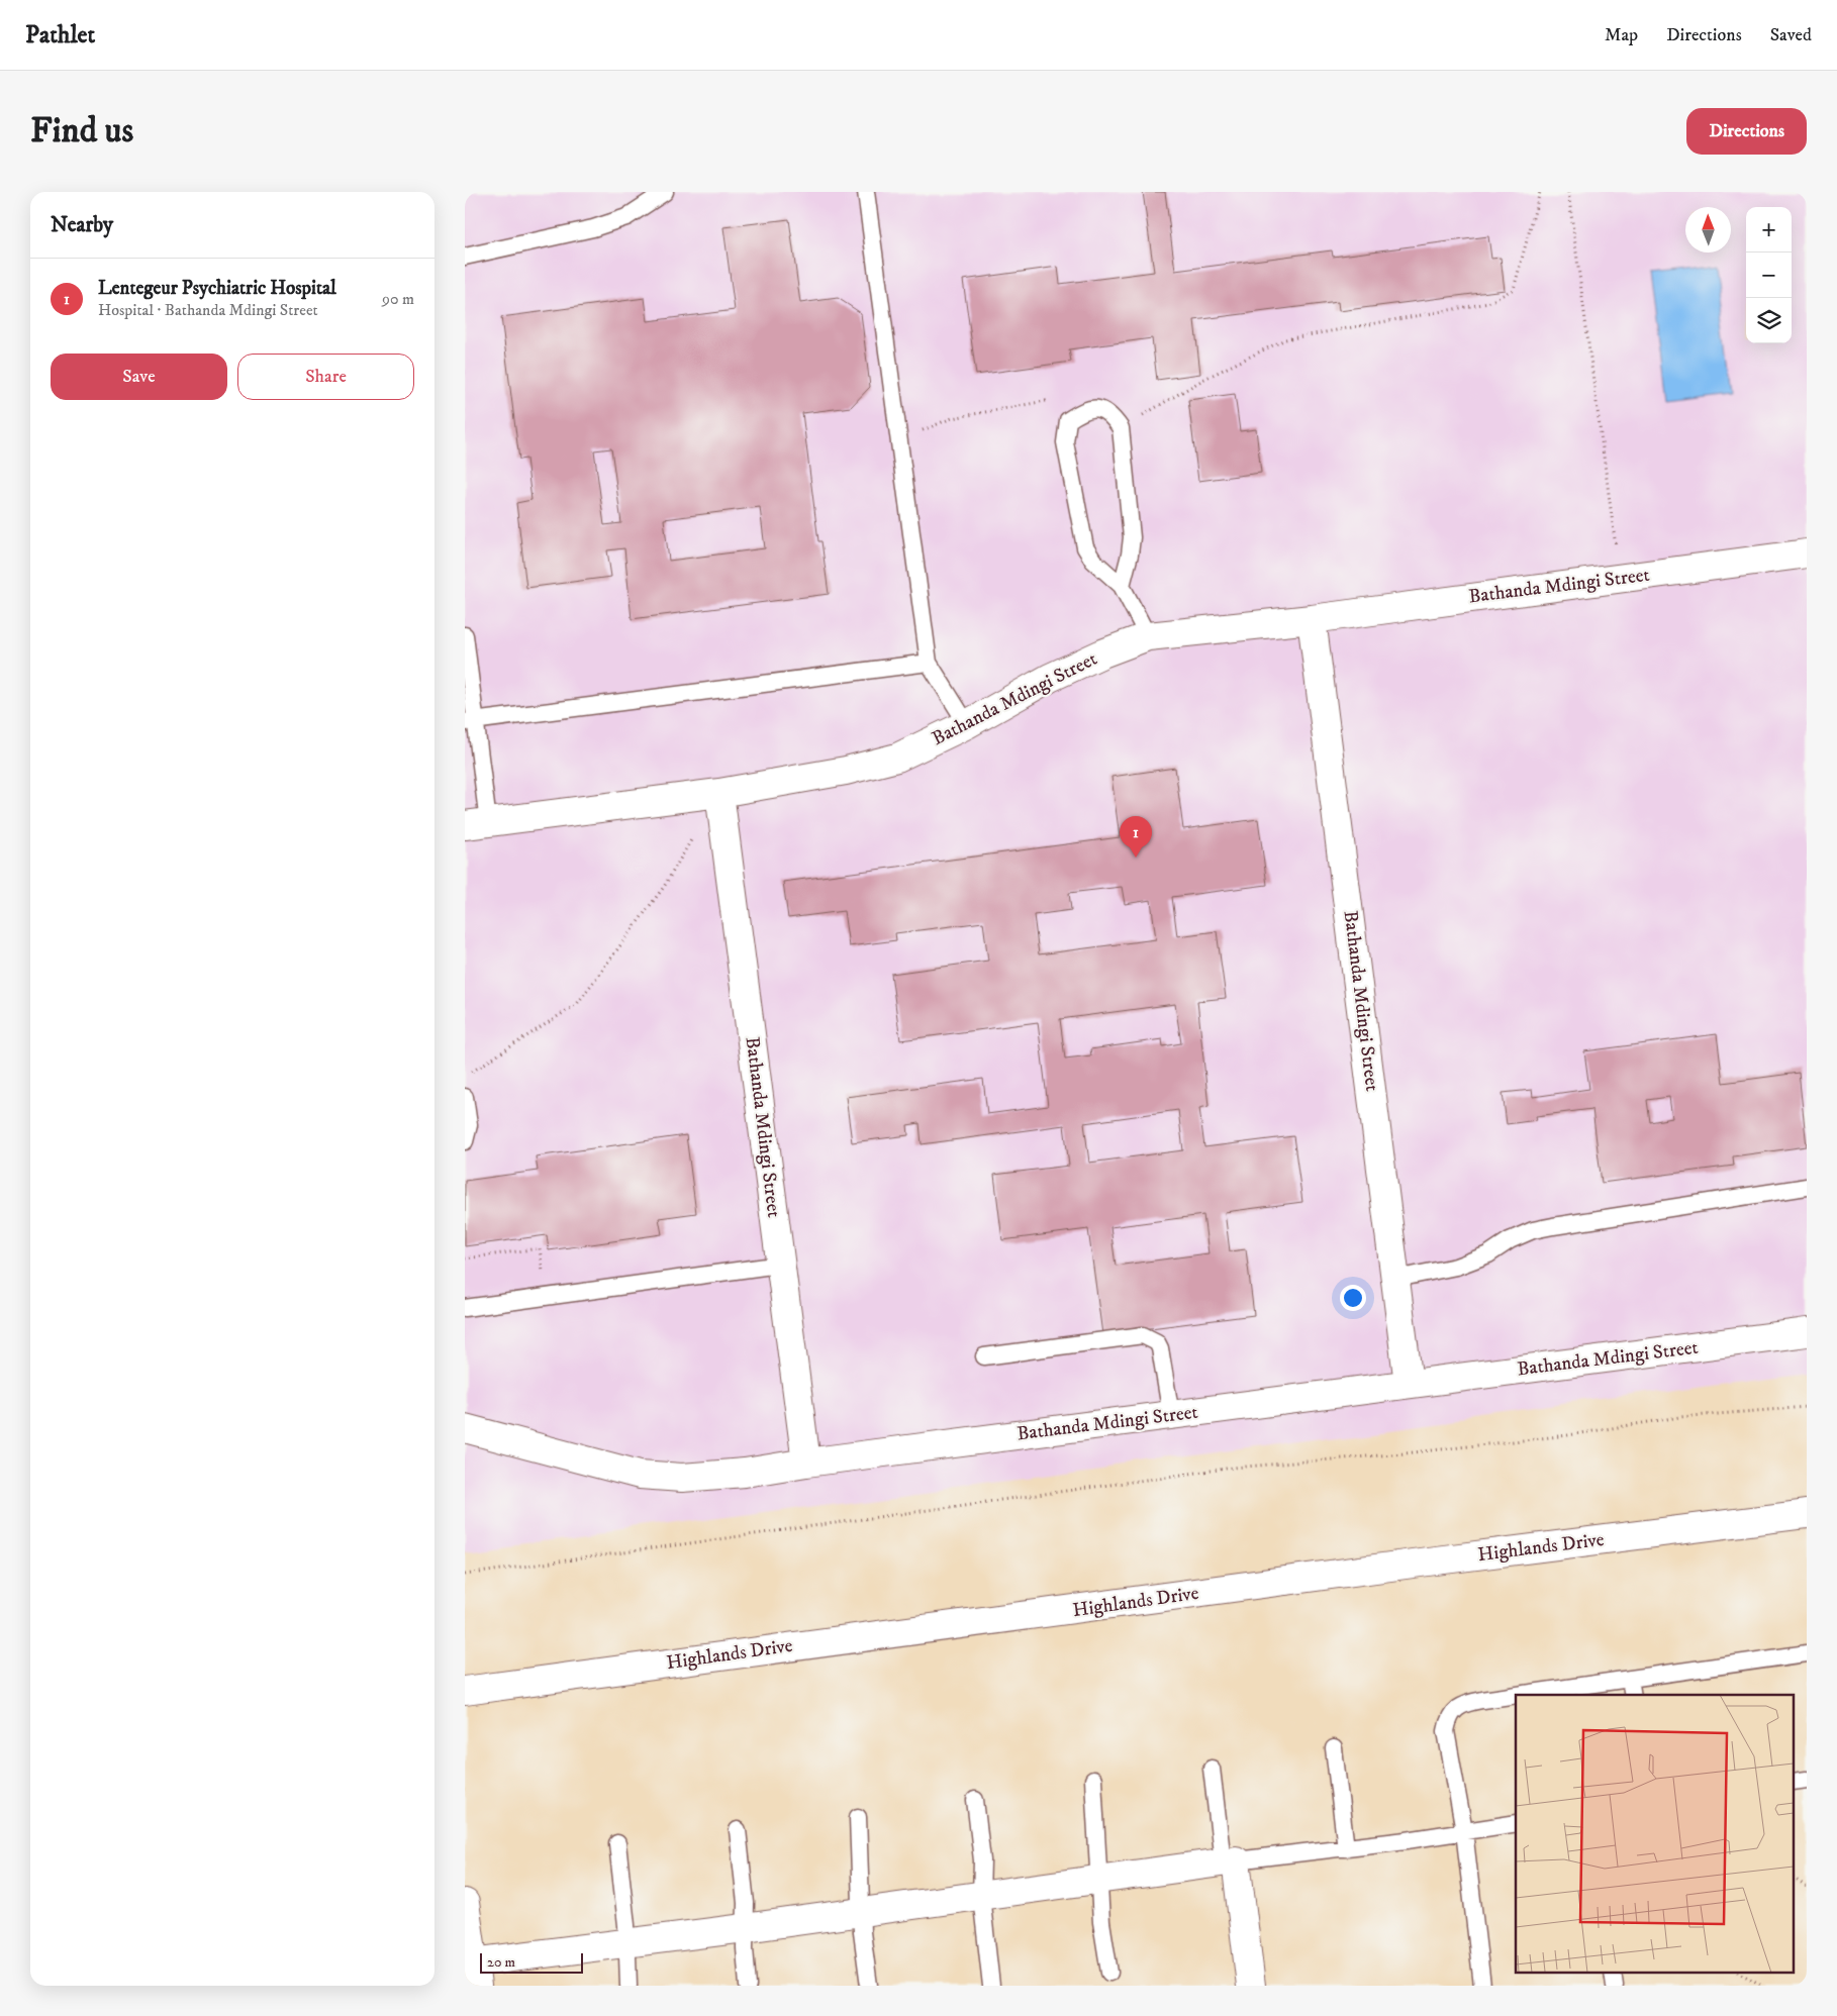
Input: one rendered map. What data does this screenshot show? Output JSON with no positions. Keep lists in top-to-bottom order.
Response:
{
  "streets": {
    "street": ["Bathanda Mdingi Street", "Highlands Drive"]
  },
  "scale_bar": "20 m",
  "north": "top",
  "page": {
    "header": "Pathlet",
    "nav": ["Map", "Directions", "Saved"],
    "buttons": [
      "Directions",
      ["Save", "Share"]
    ],
    "title": "Find us",
    "heading": "Nearby",
    "map_buttons": ["+", "−"],
    "list": [
      {
        "mark": "1",
        "name": "Lentegeur Psychiatric Hospital",
        "note": "Hospital · Bathanda Mdingi Street",
        "value": "90 m"
      }
    ],
    "pins": "1",
    "scale": "20 m"
  }
}
